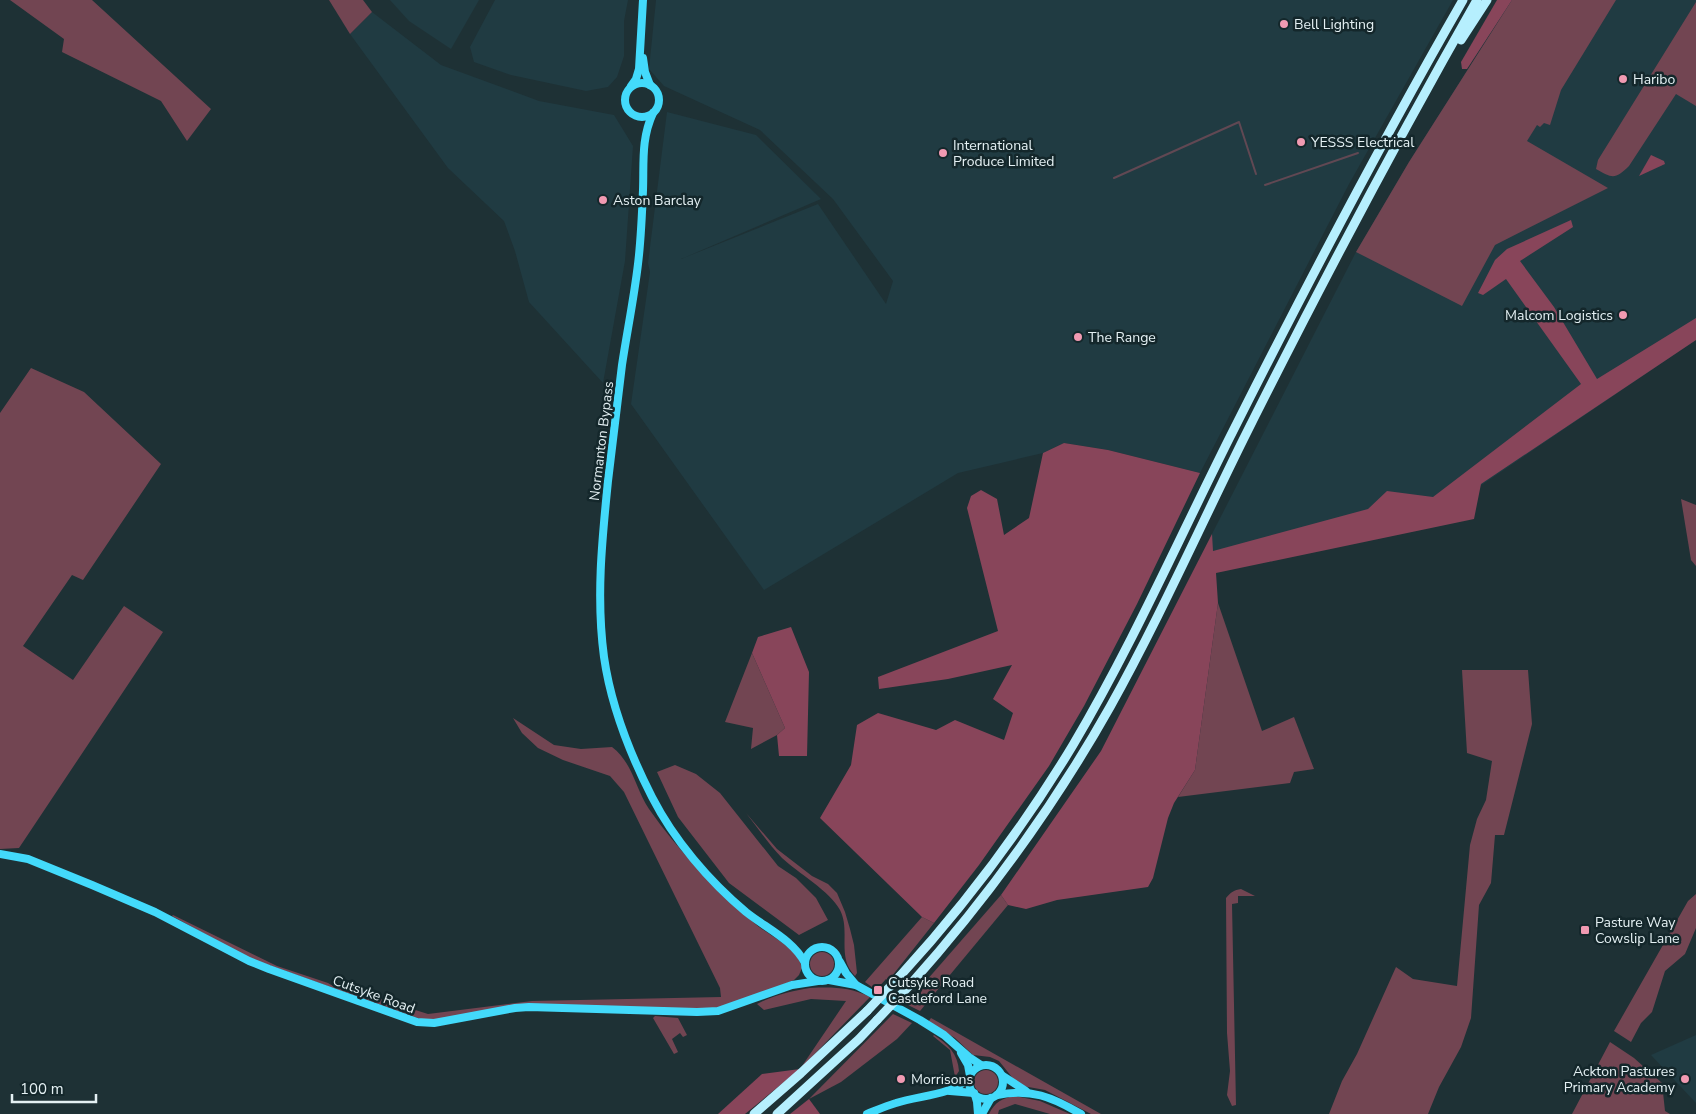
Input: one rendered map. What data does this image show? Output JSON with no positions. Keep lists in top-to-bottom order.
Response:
{
  "streets": {
    "main road": ["Normanton Bypass", "Cutsyke Road"]
  },
  "places": {
    "other": [
      "Bell Lighting",
      "Haribo",
      "YESSS Electrical",
      "International Produce Limited",
      "Aston Barclay",
      "Malcom Logistics",
      "The Range",
      "Morrisons",
      "Ackton Pastures Primary Academy"
    ],
    "transit": ["Pasture Way Cowslip Lane", "Cutsyke Road Castleford Lane"]
  },
  "scale_bar": "100 m"
}
